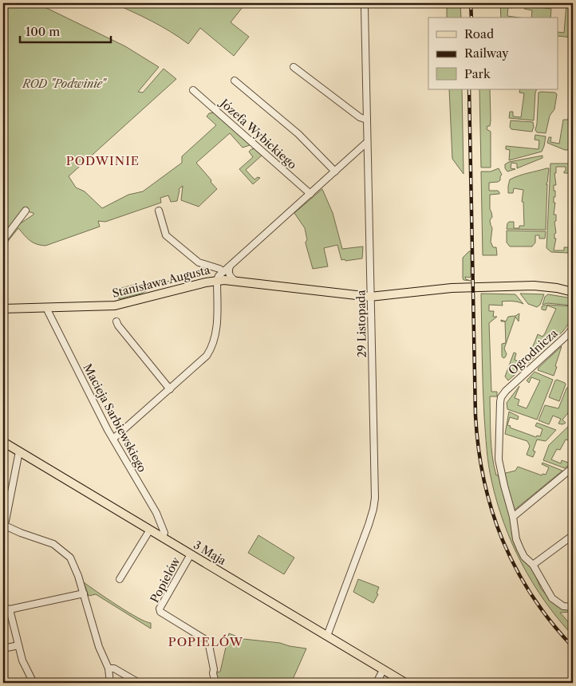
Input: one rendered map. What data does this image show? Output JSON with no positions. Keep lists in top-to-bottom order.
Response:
{
  "streets": {
    "main road": ["Stanisława Augusta", "3 Maja"],
    "street": [
      "Józefa Wybickiego",
      "29 Listopada",
      "Ogrodnicza",
      "Macieja Sarbiewskiego",
      "Popielów"
    ]
  },
  "crossings": [
    ["Józefa Wybickiego", "Stanisława Augusta"],
    ["Stanisława Augusta", "29 Listopada"],
    ["Stanisława Augusta", "Macieja Sarbiewskiego"],
    ["29 Listopada", "3 Maja"],
    ["Macieja Sarbiewskiego", "3 Maja"],
    ["3 Maja", "Popielów"]
  ],
  "districts": ["PODWINIE", "POPIELÓW"],
  "parks": ["ROD \"Podwinie\""],
  "legend": ["Road", "Railway", "Park"],
  "scale_bar": "100 m"
}
